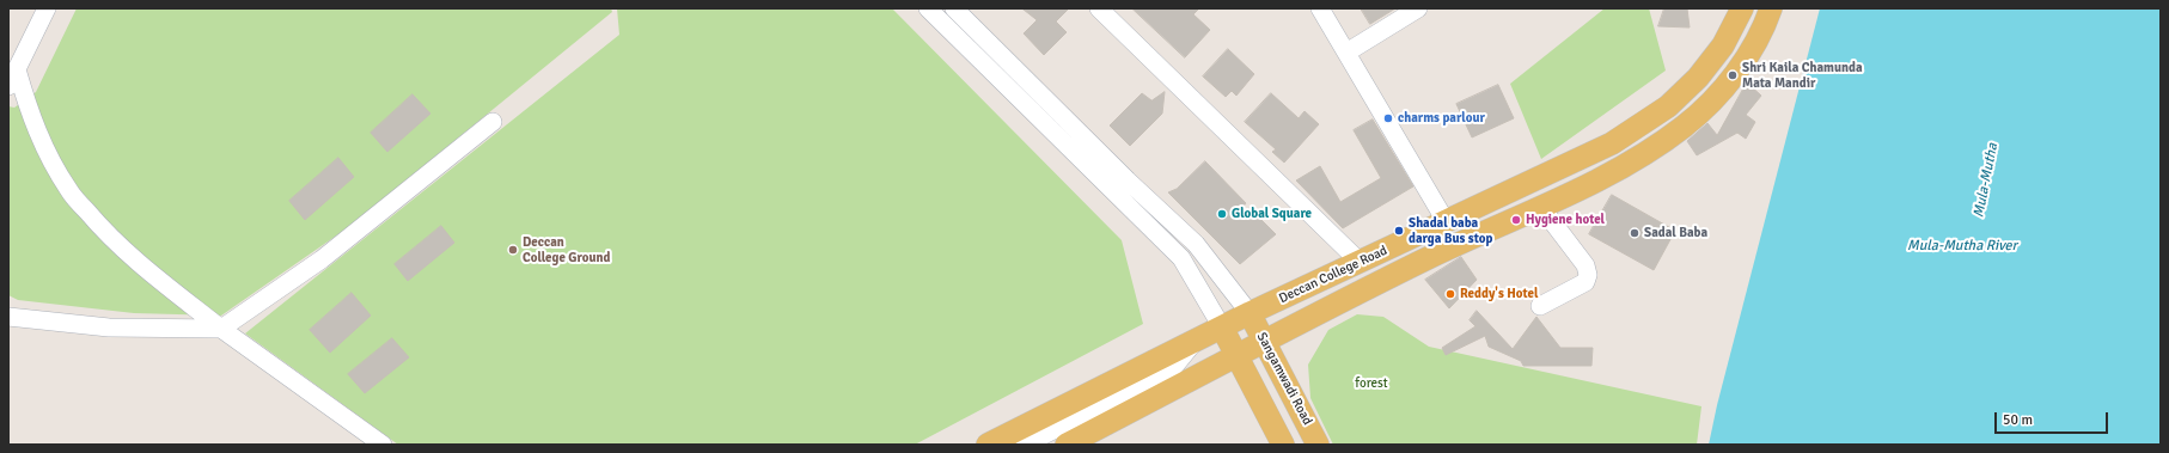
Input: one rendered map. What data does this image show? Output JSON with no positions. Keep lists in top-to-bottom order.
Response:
{
  "streets": {
    "main road": ["Deccan College Road", "Sangamwadi Road"]
  },
  "crossings": [
    ["Deccan College Road", "Sangamwadi Road"]
  ],
  "water": ["Mula-Mutha", "Mula-Mutha River"],
  "parks": ["forest"],
  "places": [
    "Shri Kaila Chamunda Mata Mandir",
    "charms parlour",
    "Global Square",
    "Hygiene hotel",
    "Shadal baba darga Bus stop",
    "Sadal Baba",
    "Deccan College Ground",
    "Reddy's Hotel"
  ],
  "scale_bar": "50 m"
}
